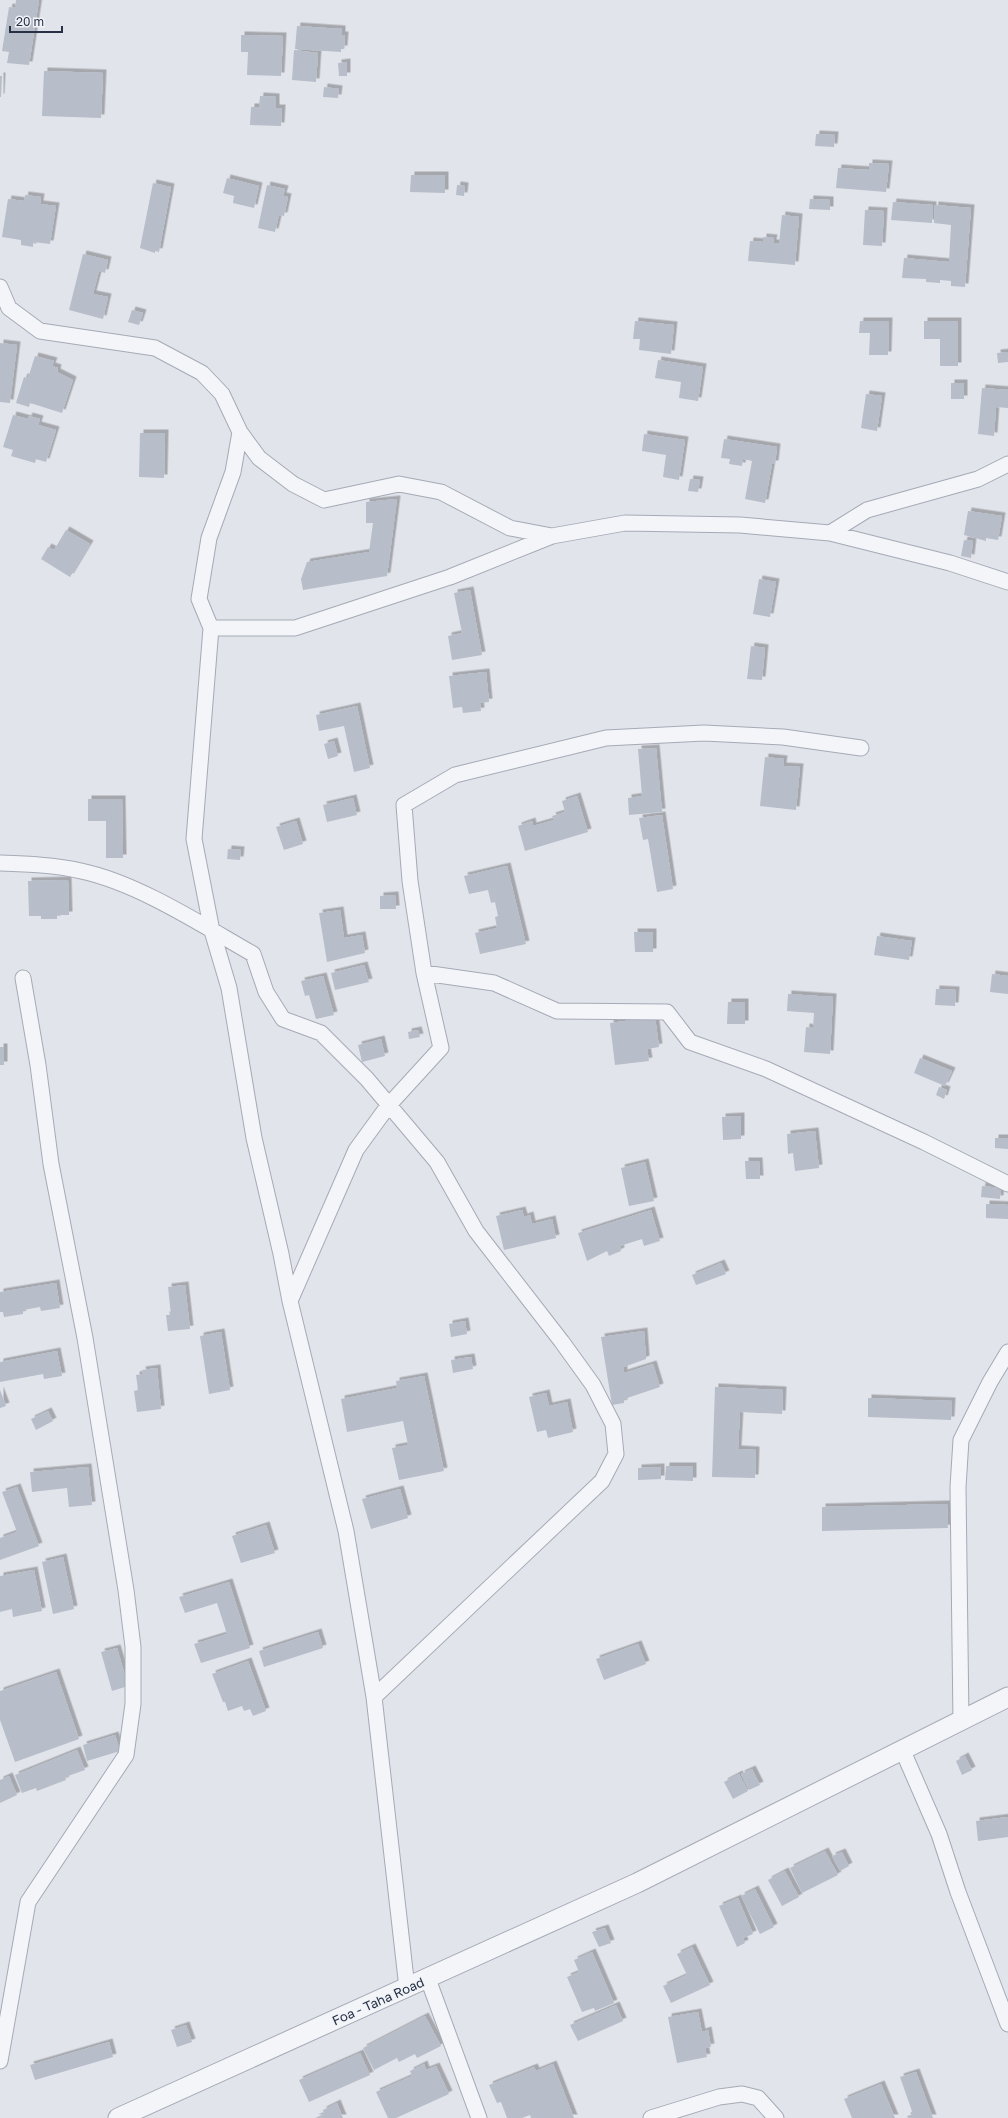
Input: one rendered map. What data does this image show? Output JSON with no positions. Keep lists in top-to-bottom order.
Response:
{
  "streets": {
    "street": ["Foa - Taha Road"]
  },
  "scale_bar": "20 m"
}
